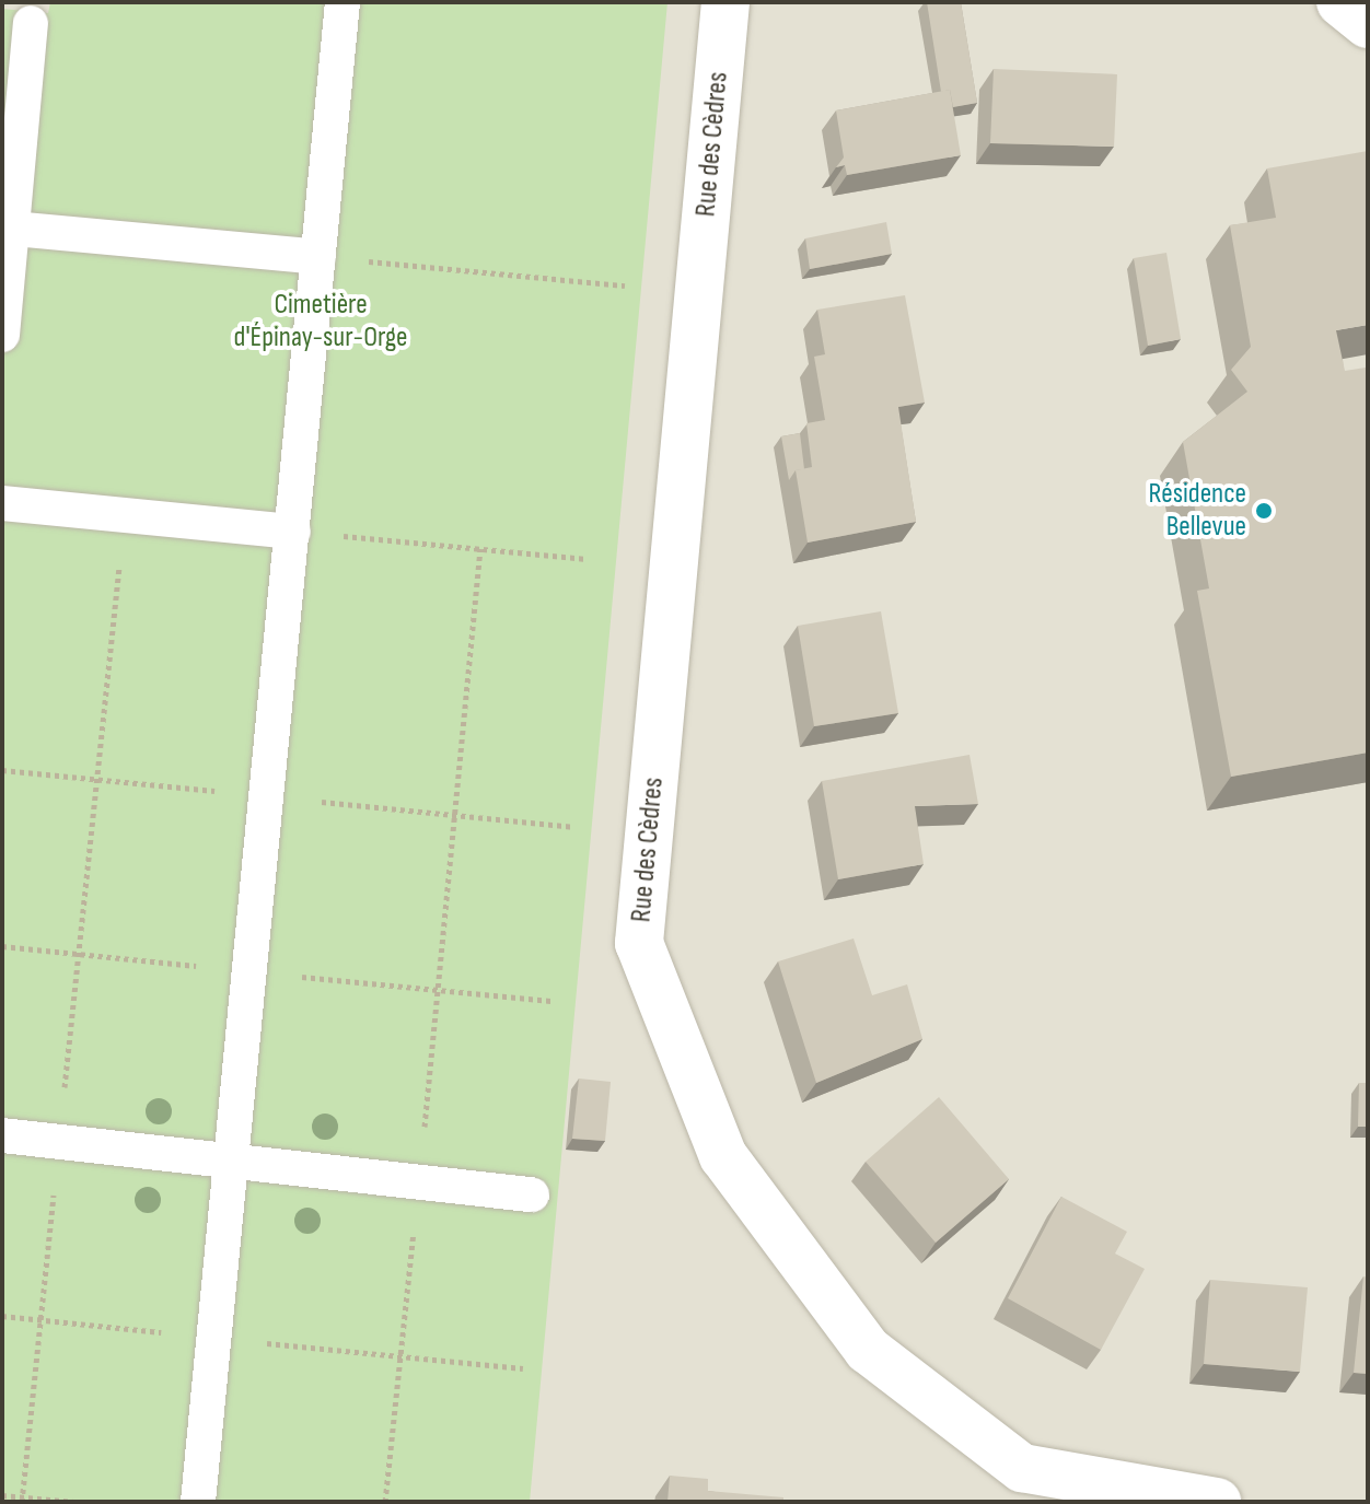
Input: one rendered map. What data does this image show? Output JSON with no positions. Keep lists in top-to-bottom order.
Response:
{
  "streets": {
    "street": ["Rue des Cèdres"]
  },
  "parks": ["Cimetière d'Épinay-sur-Orge"],
  "places": ["Résidence Bellevue"]
}
